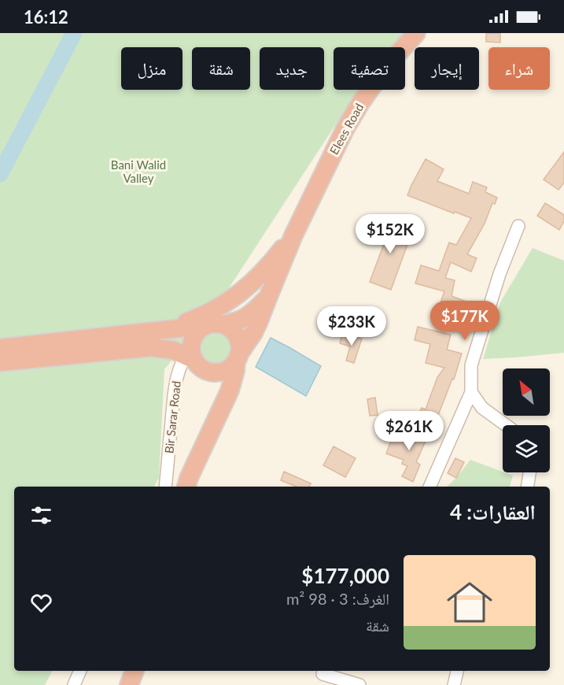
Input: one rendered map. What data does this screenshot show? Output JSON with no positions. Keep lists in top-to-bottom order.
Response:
{
  "streets": {
    "highway": ["Elees Road"],
    "street": ["Bir Sarar Road"]
  },
  "parks": ["Bani Walid Valley"],
  "north": "top left",
  "page": {
    "status": "16:12",
    "chip": [
      "شراء",
      "إيجار",
      "تصفية",
      "جديد",
      "شقة",
      "منزل"
    ],
    "price": [
      "$152K",
      "$177K",
      "$233K",
      "$261K"
    ],
    "heading": "العقارات: 4",
    "list": [
      {
        "name": "$177,000",
        "note": "الغرف: 3 · 98 m² · شقة"
      }
    ]
  }
}
